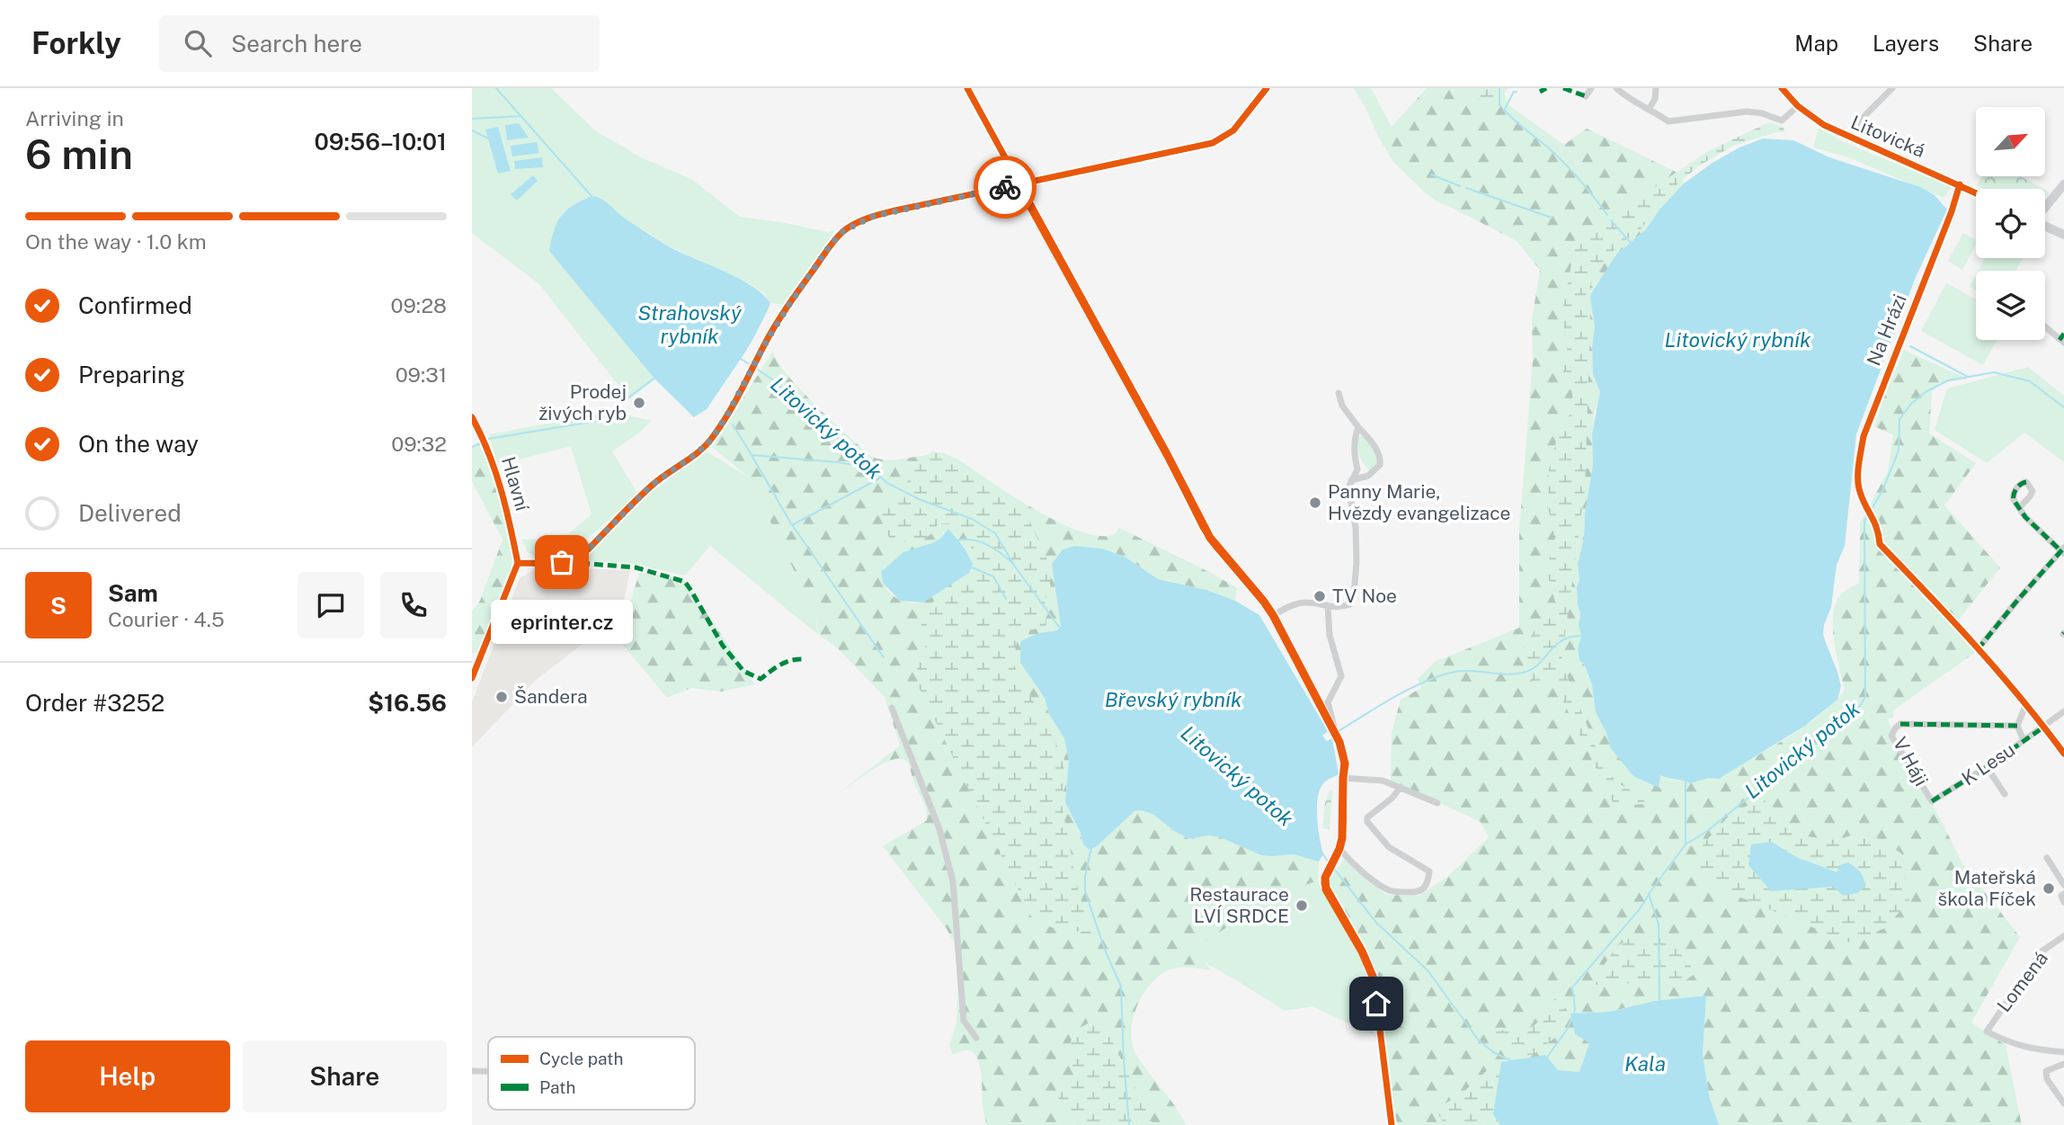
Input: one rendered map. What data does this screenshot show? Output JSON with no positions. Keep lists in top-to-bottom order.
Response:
{
  "streets": {
    "street": [
      "Litovická",
      "Na Hrázi",
      "Hlavní",
      "V Háji",
      "K Lesu",
      "Lomená"
    ]
  },
  "crossings": [
    ["Litovická", "Na Hrázi"],
    ["V Háji", "K Lesu"]
  ],
  "water": [
    "Strahovský rybník",
    "Litovický rybník",
    "Litovický potok",
    "Břevský rybník",
    "Kala"
  ],
  "places": [
    "Prodej živých ryb",
    "Panny Marie, Hvězdy evangelizace",
    "eprinter.cz",
    "TV Noe",
    "Šandera",
    "Mateřská škola Fíček",
    "Restaurace LVÍ SRDCE"
  ],
  "legend": ["Cycle path", "Path"],
  "north": "top right",
  "page": {
    "header": "Forkly",
    "search": "Search here",
    "nav": ["Map", "Layers", "Share"],
    "heading": ["6 min", "Arriving in", "09:56–10:01"],
    "panel": [
      "Sam",
      "Courier · 4.5",
      "Order #3252",
      "$16.56"
    ],
    "bar": "On the way · 1.0 km",
    "list": [
      ["Confirmed", "09:28"],
      ["Preparing", "09:31"],
      ["On the way", "09:32"],
      "Delivered"
    ],
    "round": "S",
    "bubble": "eprinter.cz",
    "buttons": ["Help", "Share"]
  }
}
